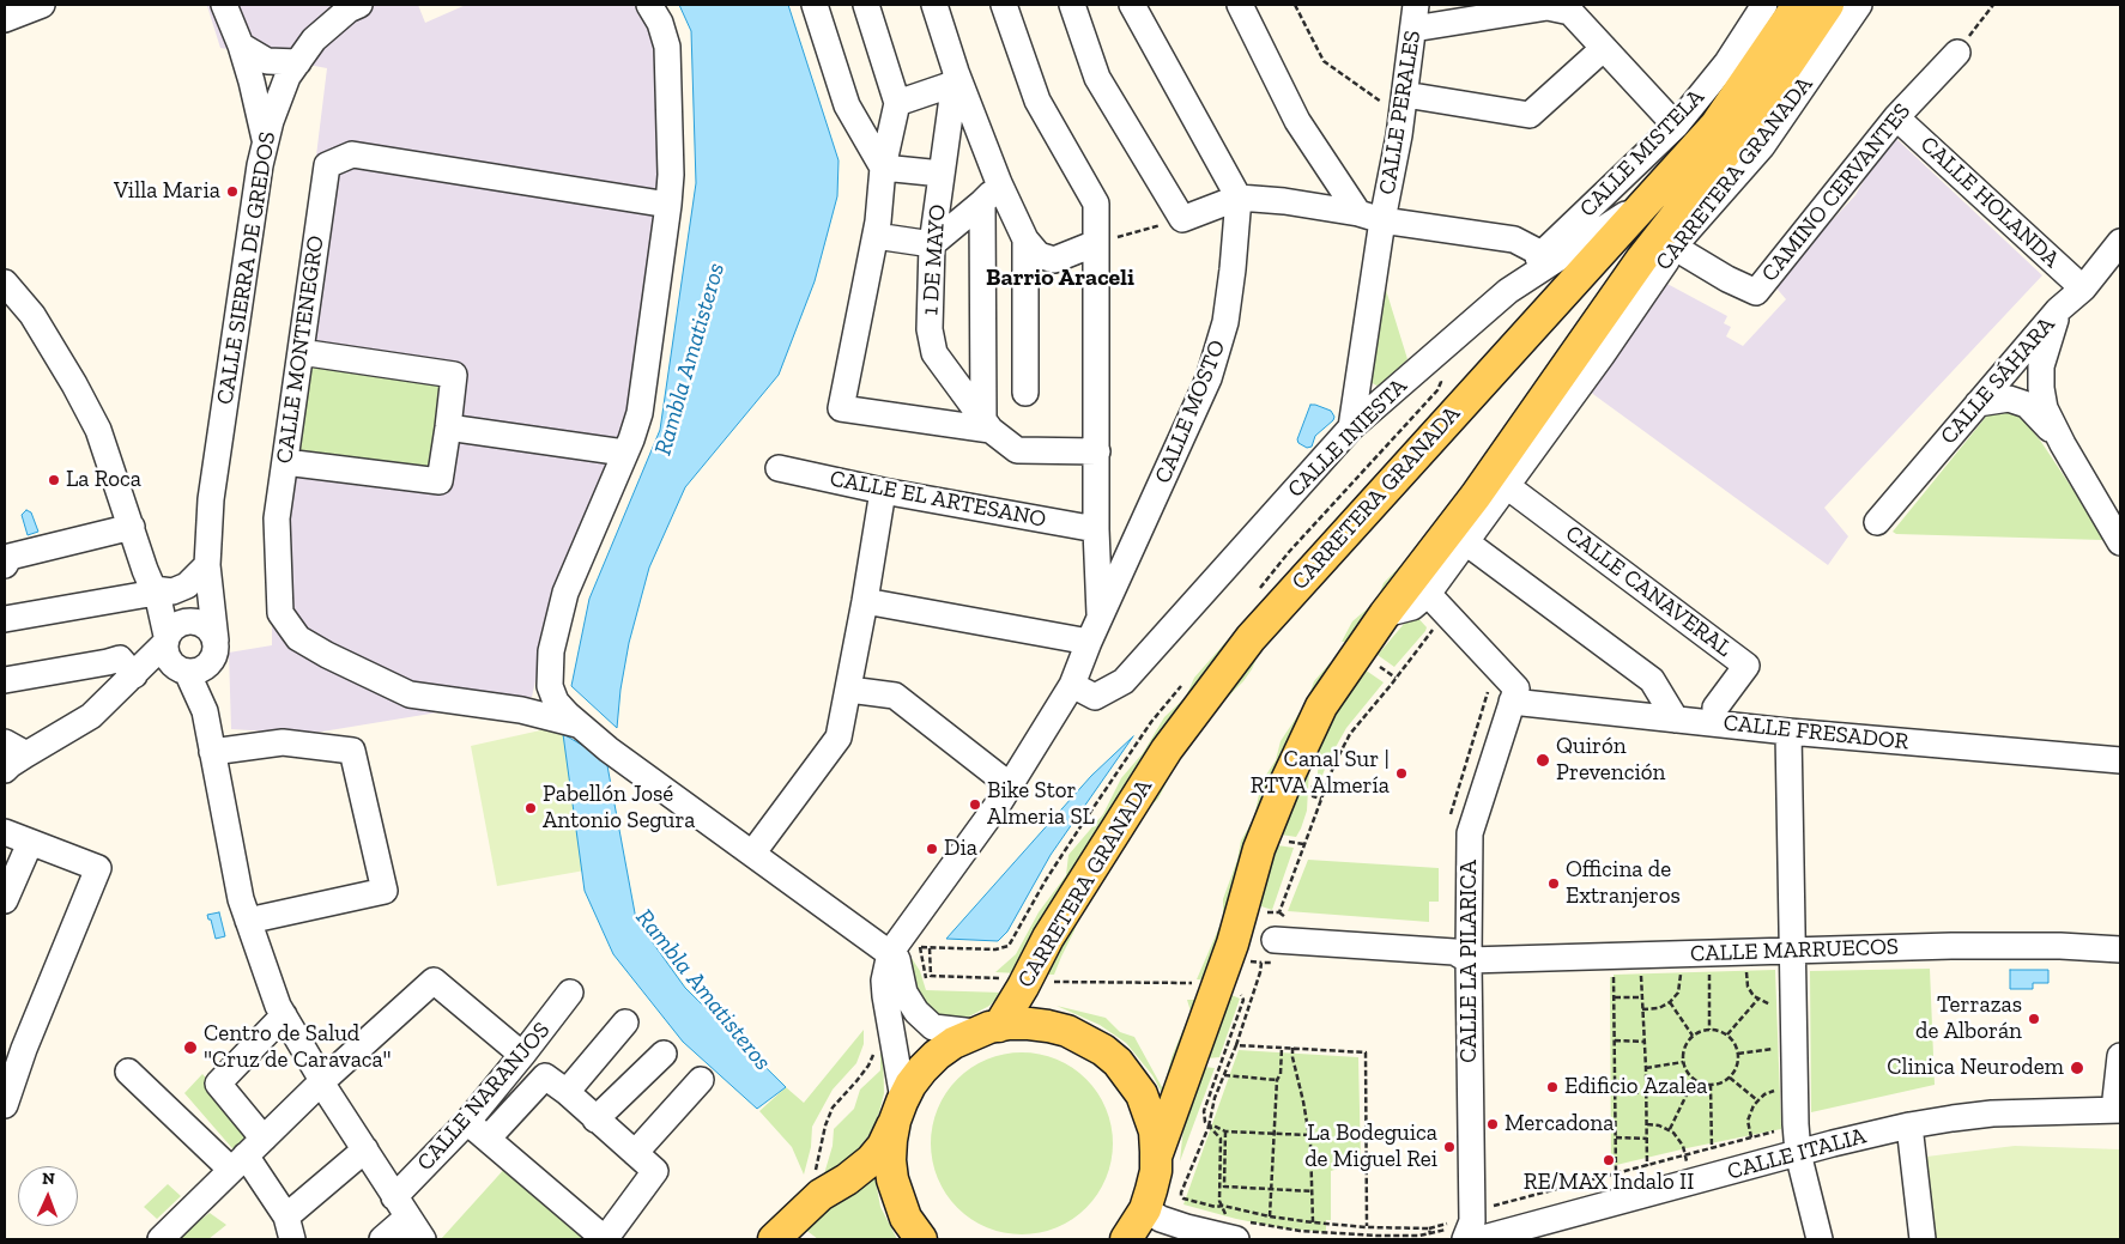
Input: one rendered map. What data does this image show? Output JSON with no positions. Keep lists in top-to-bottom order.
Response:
{
  "streets": {
    "main road": ["CARRETERA GRANADA"],
    "street": [
      "CALLE PERALES",
      "CALLE MISTELA",
      "CAMINO CERVANTES",
      "CALLE HOLANDA",
      "1 DE MAYO",
      "CALLE SIERRA DE GREDOS",
      "CALLE MONTENEGRO",
      "CALLE SÁHARA",
      "CALLE MOSTO",
      "CALLE INIESTA",
      "CALLE EL ARTESANO",
      "CALLE CANAVERAL",
      "CALLE FRESADOR",
      "CALLE MARRUECOS",
      "CALLE LA PILARICA",
      "CALLE NARANJOS",
      "CALLE ITALIA"
    ]
  },
  "crossings": [
    ["CALLE PERALES", "CALLE INIESTA"],
    ["CALLE MISTELA", "CALLE INIESTA"],
    ["CARRETERA GRANADA", "CAMINO CERVANTES"],
    ["CARRETERA GRANADA", "CALLE INIESTA"],
    ["CARRETERA GRANADA", "CALLE CANAVERAL"],
    ["CAMINO CERVANTES", "CALLE HOLANDA"],
    ["CALLE HOLANDA", "CALLE SÁHARA"],
    ["CALLE MOSTO", "CALLE INIESTA"],
    ["CALLE FRESADOR", "CALLE LA PILARICA"],
    ["CALLE MARRUECOS", "CALLE LA PILARICA"]
  ],
  "districts": ["Barrio Araceli"],
  "water": ["Rambla Amatisteros"],
  "places": [
    "Villa Maria",
    "La Roca",
    "Quirón Prevención",
    "Canal Sur | RTVA Almería",
    "Bike Stor Almeria SL",
    "Pabellón José Antonio Segura",
    "Dia",
    "Officina de Extranjeros",
    "Terrazas de Alborán",
    "Centro de Salud \"Cruz de Caravaca\"",
    "Clinica Neurodem",
    "Edificio Azalea",
    "Mercadona",
    "La Bodeguica de Miguel Rei",
    "RE/MAX Indalo II"
  ],
  "north": "top"
}
